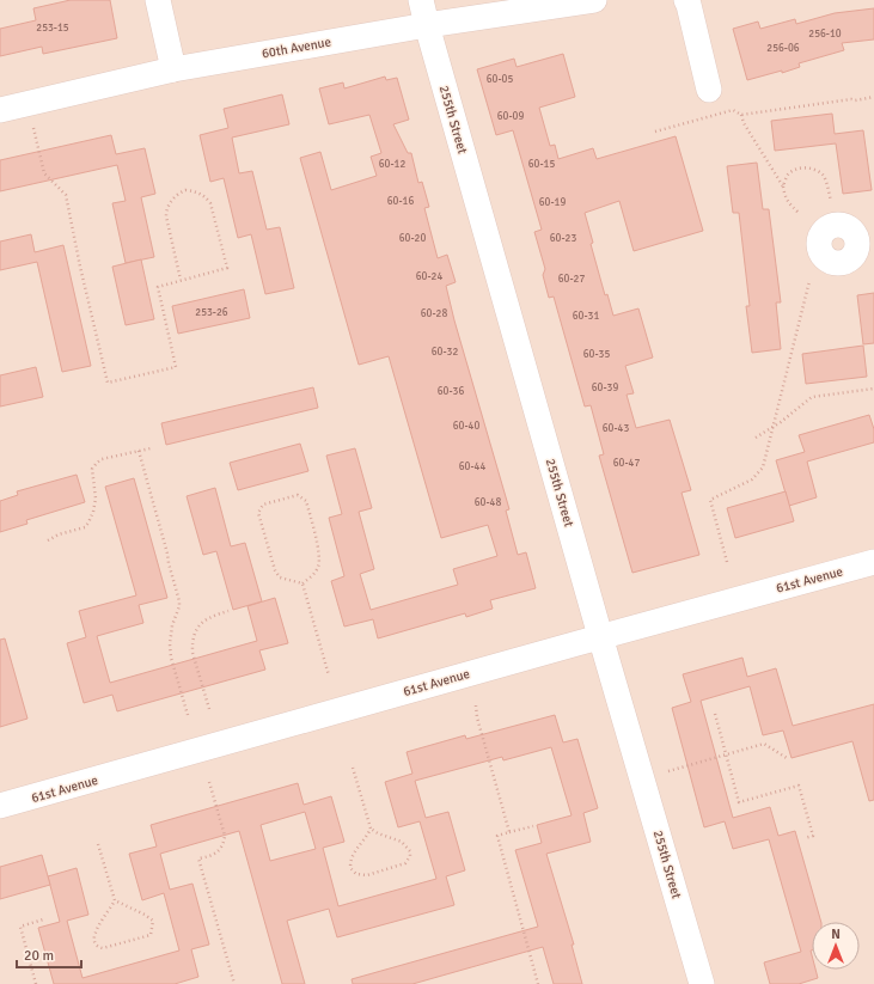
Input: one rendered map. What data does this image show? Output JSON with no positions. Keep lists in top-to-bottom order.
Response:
{
  "streets": {
    "street": ["60th Avenue", "255th Street", "61st Avenue"]
  },
  "crossings": [
    ["60th Avenue", "255th Street"],
    ["255th Street", "61st Avenue"]
  ],
  "house_numbers": [
    "253-15",
    "256-10",
    "256-06",
    "60-05",
    "60-09",
    "60-12",
    "60-15",
    "60-16",
    "60-19",
    "60-20",
    "60-23",
    "60-24",
    "60-27",
    "253-26",
    "60-28",
    "60-31",
    "60-32",
    "60-35",
    "60-39",
    "60-36",
    "60-40",
    "60-43",
    "60-47",
    "60-44",
    "60-48"
  ],
  "scale_bar": "20 m",
  "north": "top"
}
